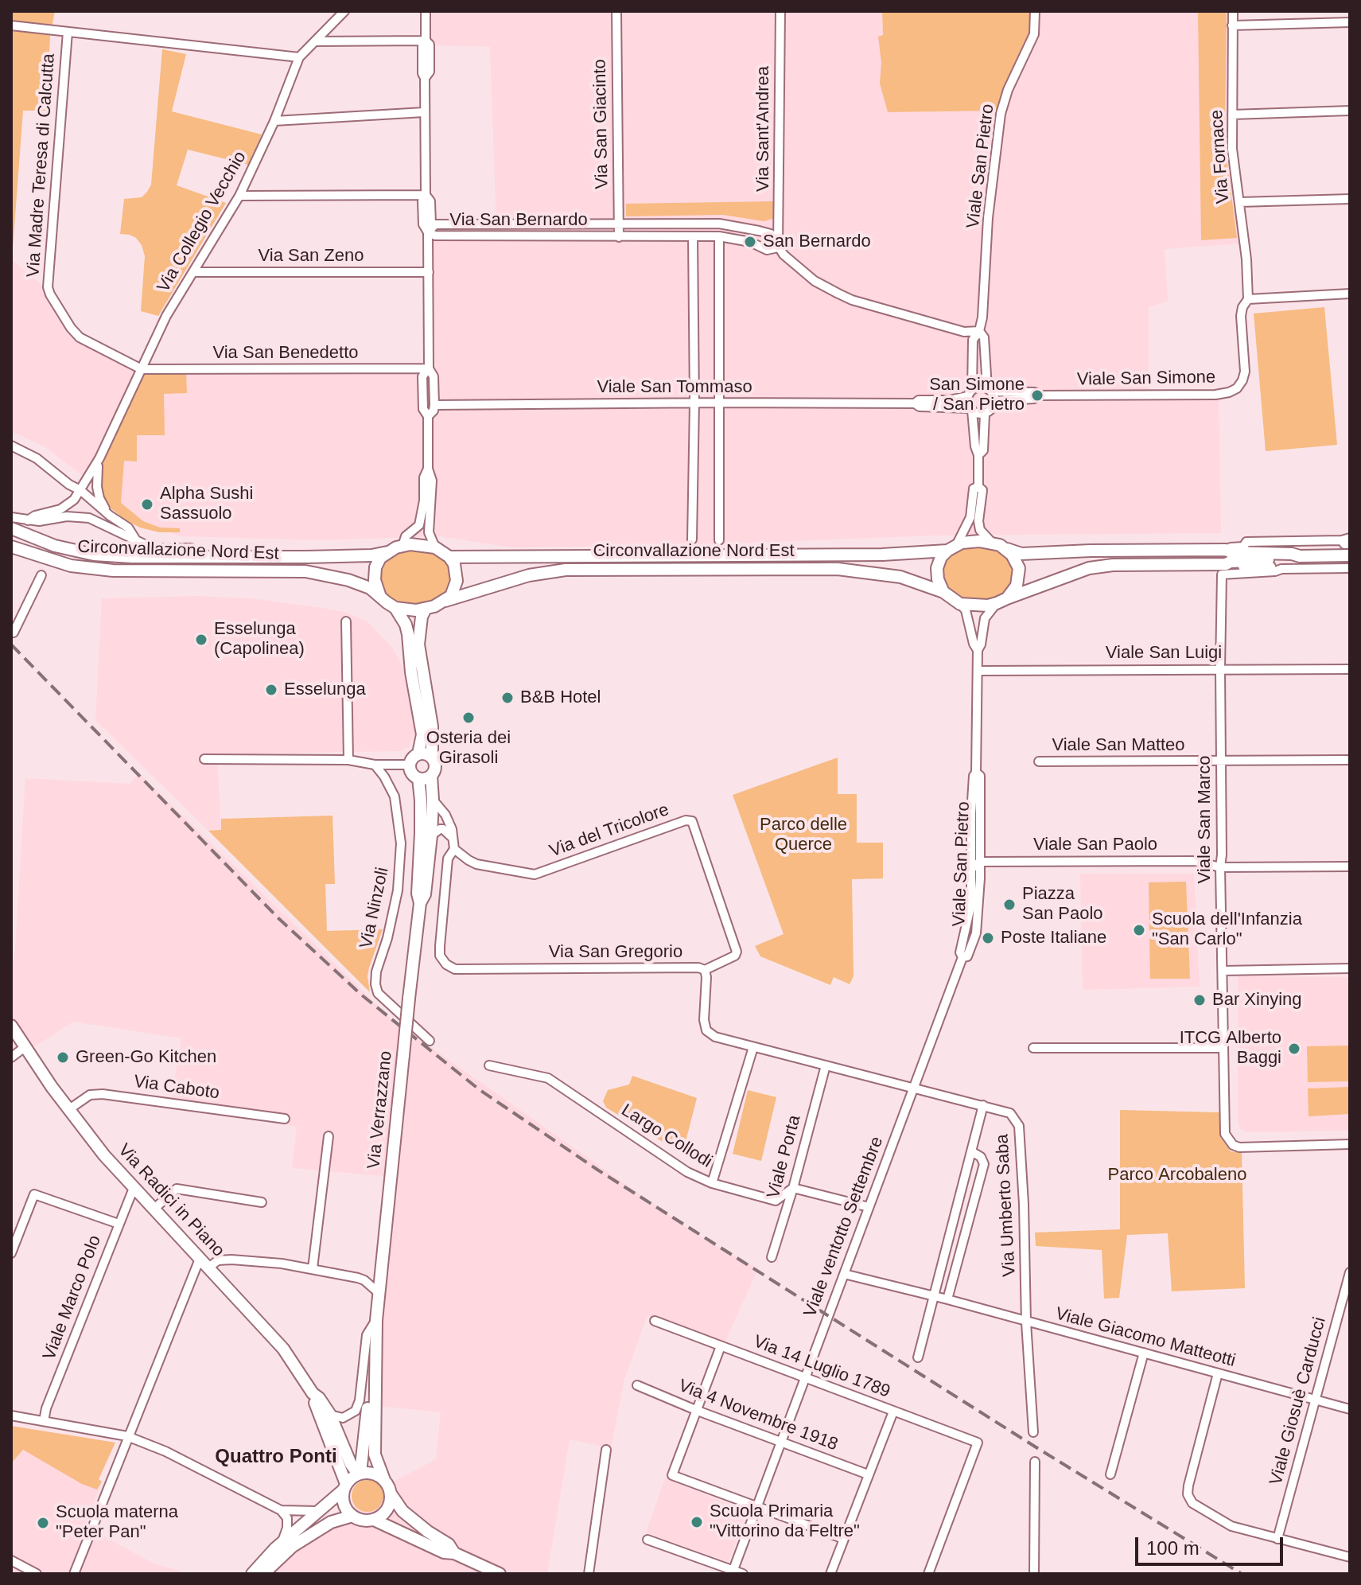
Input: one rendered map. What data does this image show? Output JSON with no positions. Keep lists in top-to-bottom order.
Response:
{
  "streets": {
    "main road": ["Circonvallazione Nord Est", "Via Verrazzano", "Via Radici in Piano"],
    "street": [
      "Via San Giacinto",
      "Via Sant'Andrea",
      "Via Fornace",
      "Via Madre Teresa di Calcutta",
      "Viale San Pietro",
      "Via San Bernardo",
      "Via Collegio Vecchio",
      "Via San Zeno",
      "Via San Benedetto",
      "Viale San Simone",
      "Viale San Tommaso",
      "Viale San Luigi",
      "Viale San Matteo",
      "Viale San Marco",
      "Via del Tricolore",
      "Viale San Paolo",
      "Via Ninzoli",
      "Via San Gregorio",
      "Via Caboto",
      "Largo Collodi",
      "Viale Porta",
      "Via Umberto Saba",
      "Viale ventotto Settembre",
      "Viale Marco Polo",
      "Viale Giacomo Matteotti",
      "Via 14 Luglio 1789",
      "Viale Giosuè Carducci",
      "Via 4 Novembre 1918"
    ]
  },
  "crossings": [
    ["Via San Giacinto", "Via San Bernardo"],
    ["Via Sant'Andrea", "Via San Bernardo"],
    ["Via Fornace", "Viale San Simone"],
    ["Via Madre Teresa di Calcutta", "Via Collegio Vecchio"],
    ["Via Madre Teresa di Calcutta", "Via San Benedetto"],
    ["Viale San Pietro", "Via San Bernardo"],
    ["Viale San Pietro", "Viale San Simone"],
    ["Viale San Pietro", "Viale San Tommaso"],
    ["Viale San Pietro", "Viale San Luigi"],
    ["Viale San Pietro", "Viale San Paolo"],
    ["Viale San Pietro", "Viale ventotto Settembre"],
    ["Via Collegio Vecchio", "Via San Zeno"],
    ["Via Collegio Vecchio", "Via San Benedetto"],
    ["Via Collegio Vecchio", "Circonvallazione Nord Est"],
    ["Viale San Simone", "Viale San Tommaso"],
    ["Circonvallazione Nord Est", "Via Verrazzano"],
    ["Viale San Luigi", "Viale San Marco"],
    ["Viale San Matteo", "Viale San Marco"],
    ["Viale San Marco", "Viale San Paolo"],
    ["Via del Tricolore", "Via San Gregorio"],
    ["Via San Gregorio", "Viale Porta"],
    ["Via San Gregorio", "Via Umberto Saba"],
    ["Via San Gregorio", "Viale ventotto Settembre"],
    ["Via Caboto", "Via Radici in Piano"],
    ["Via Verrazzano", "Via Radici in Piano"],
    ["Largo Collodi", "Viale Porta"],
    ["Via Radici in Piano", "Viale Marco Polo"],
    ["Via Umberto Saba", "Viale ventotto Settembre"],
    ["Via Umberto Saba", "Viale Giacomo Matteotti"],
    ["Viale ventotto Settembre", "Viale Giacomo Matteotti"],
    ["Viale ventotto Settembre", "Via 14 Luglio 1789"],
    ["Viale ventotto Settembre", "Via 4 Novembre 1918"],
    ["Viale Giacomo Matteotti", "Viale Giosuè Carducci"]
  ],
  "districts": ["Quattro Ponti"],
  "parks": ["Parco delle Querce", "Parco Arcobaleno"],
  "places": [
    "San Bernardo",
    "San Simone / San Pietro",
    "Alpha Sushi Sassuolo",
    "Esselunga (Capolinea)",
    "Esselunga",
    "B&B Hotel",
    "Osteria dei Girasoli",
    "Piazza San Paolo",
    "Scuola dell'Infanzia \"San Carlo\"",
    "Poste Italiane",
    "Bar Xinying",
    "ITCG Alberto Baggi",
    "Green-Go Kitchen",
    "Scuola Primaria \"Vittorino da Feltre\"",
    "Scuola materna \"Peter Pan\""
  ],
  "scale_bar": "100 m"
}
